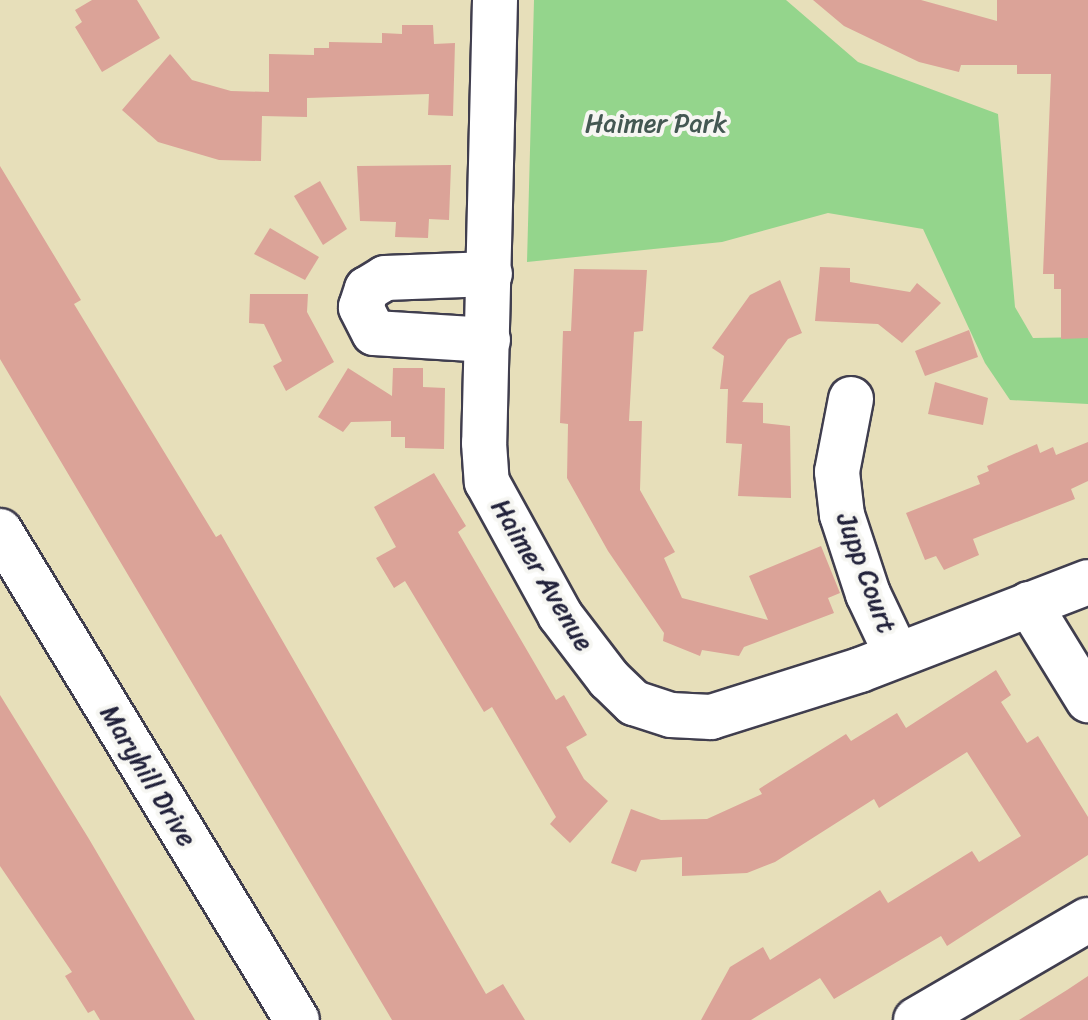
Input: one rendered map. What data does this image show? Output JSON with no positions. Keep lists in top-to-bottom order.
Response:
{
  "streets": {
    "street": ["Jupp Court", "Haimer Avenue", "Maryhill Drive"]
  },
  "crossings": [
    ["Jupp Court", "Haimer Avenue"]
  ],
  "parks": ["Haimer Park"]
}
